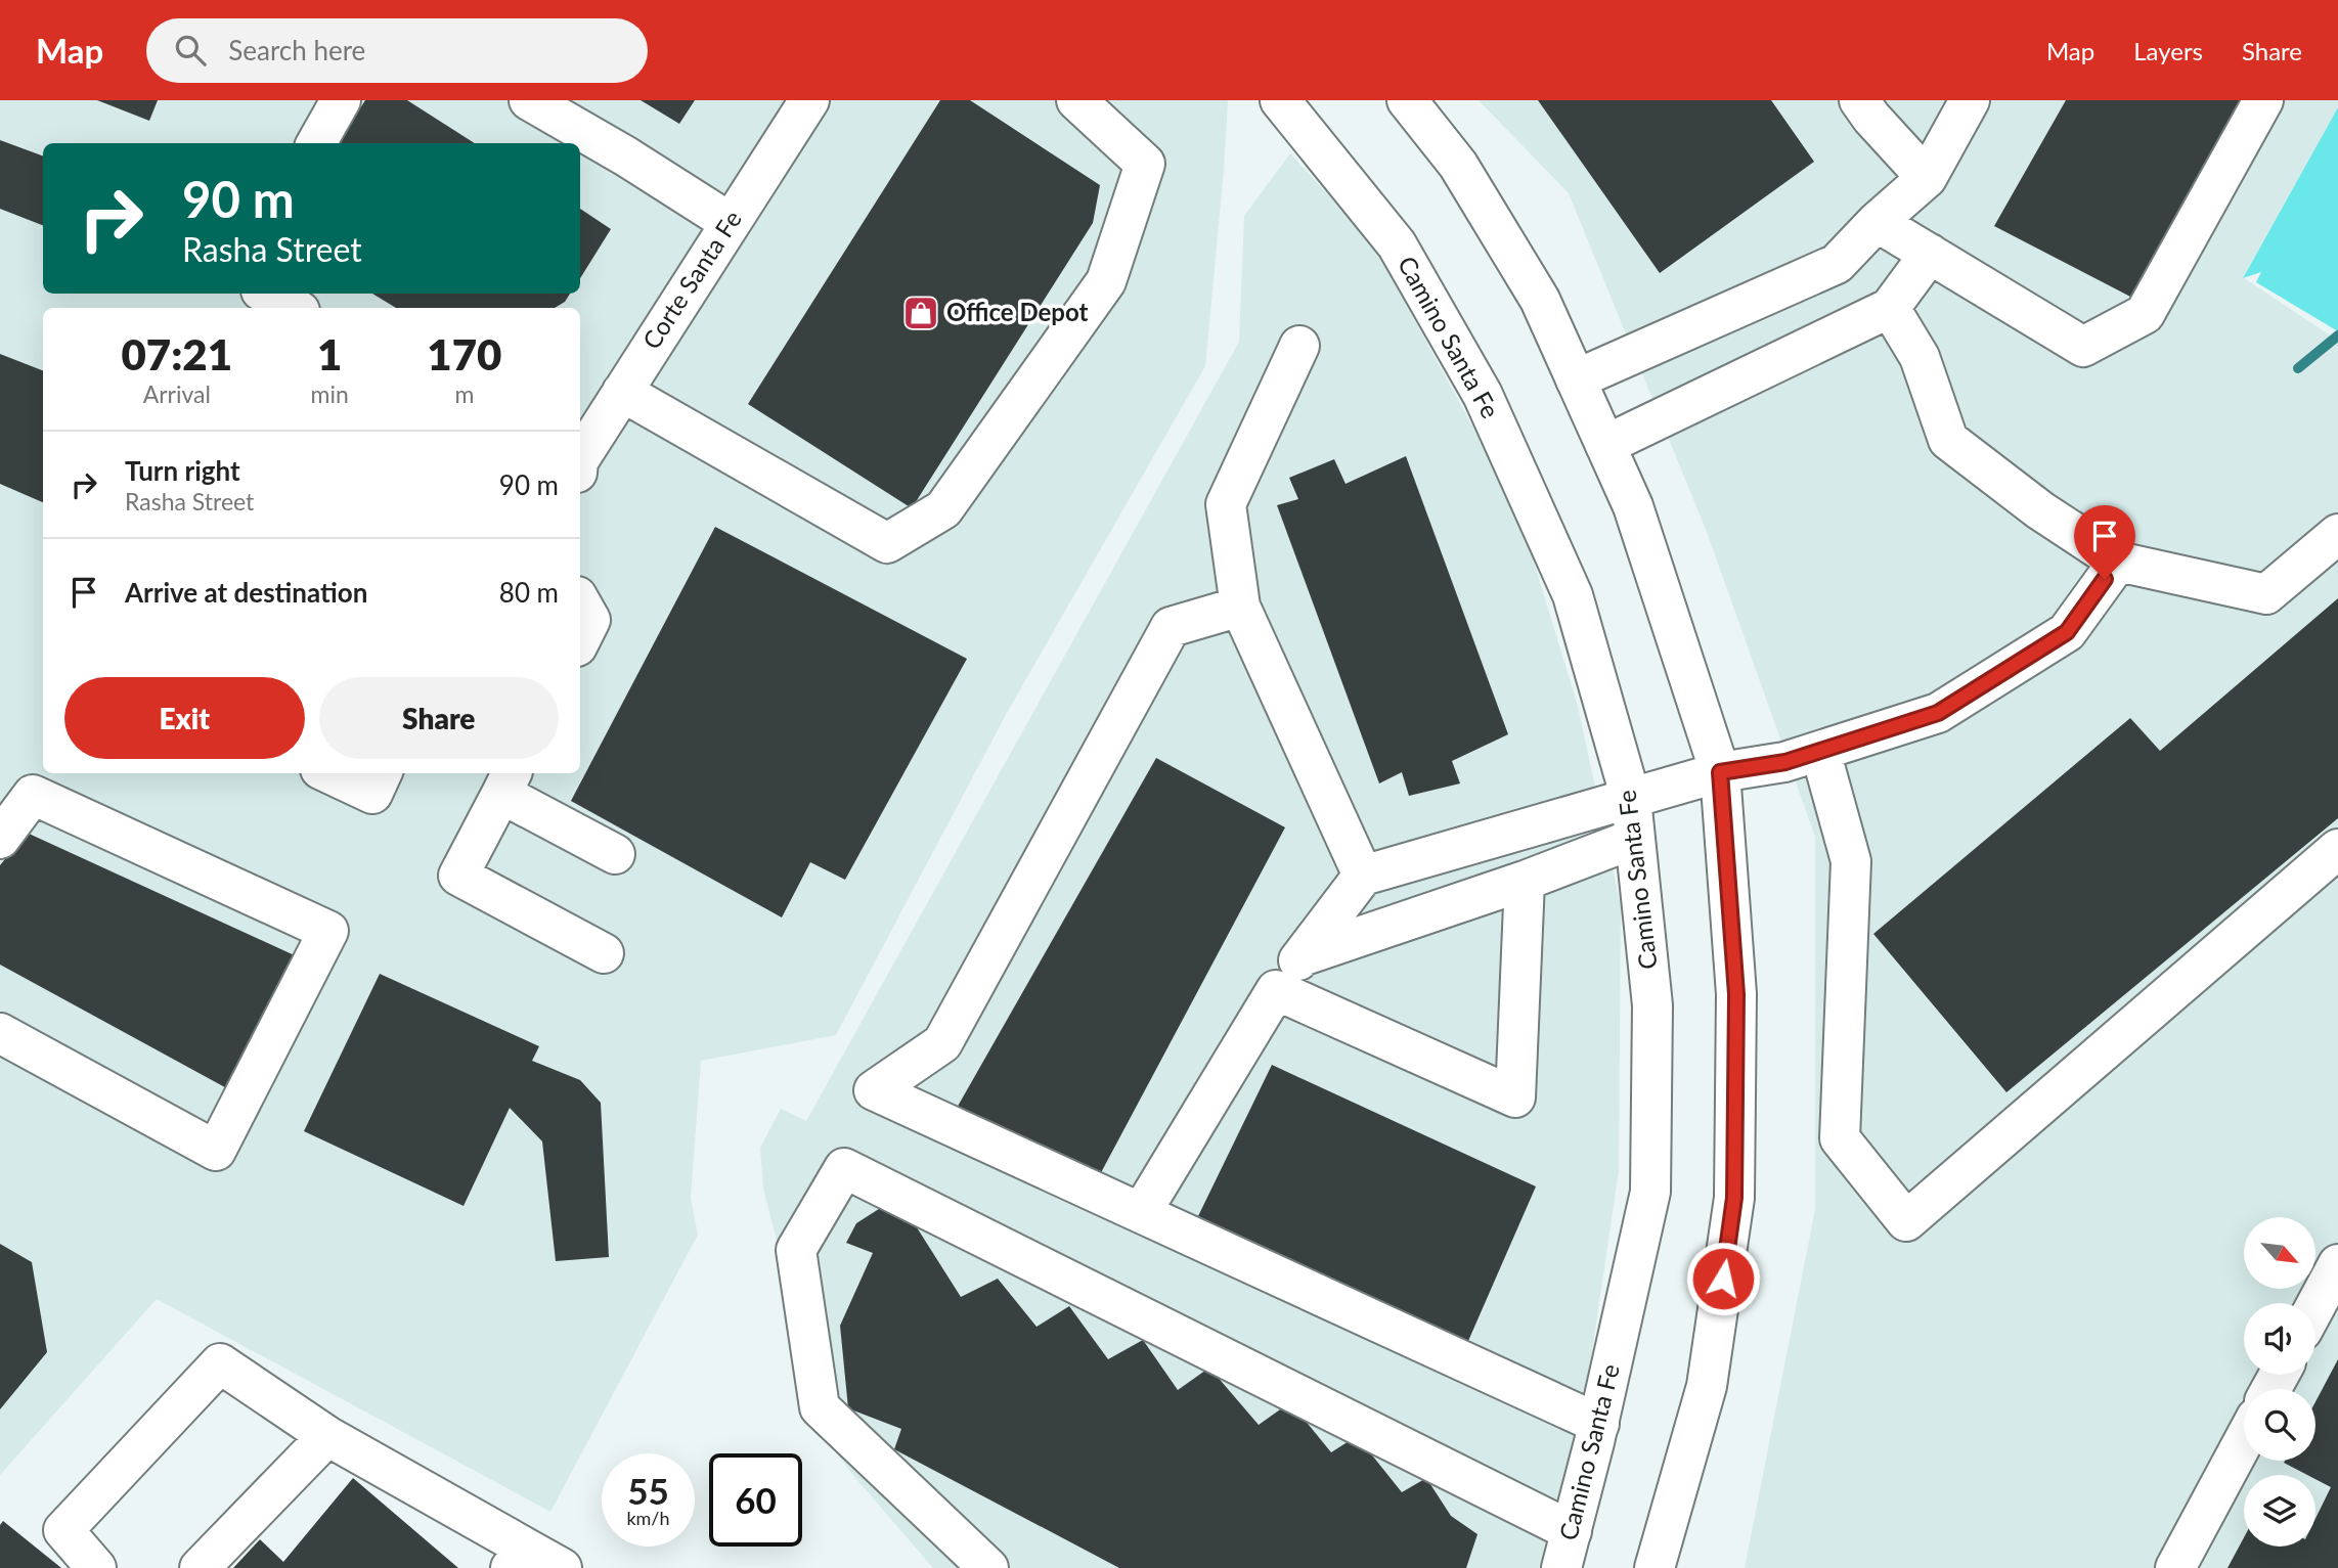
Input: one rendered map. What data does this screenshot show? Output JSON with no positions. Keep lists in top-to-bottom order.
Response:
{
  "streets": {
    "main road": ["Corte Santa Fe", "Camino Santa Fe"]
  },
  "places": {
    "shop": ["Office Depot"]
  },
  "north": "bottom right",
  "page": {
    "header": "Map",
    "search": "Search here",
    "nav": ["Map", "Layers", "Share"],
    "turn": ["90 m", "Rasha Street"],
    "eta": [
      "07:21",
      "Arrival",
      "1",
      "min",
      "170",
      "m"
    ],
    "list": [
      {
        "name": "Turn right",
        "note": "Rasha Street",
        "value": "90 m"
      },
      {
        "name": "Arrive at destination",
        "value": "80 m"
      }
    ],
    "buttons": ["Exit", "Share"],
    "speed": "55 km/h",
    "limit": "60"
  }
}
